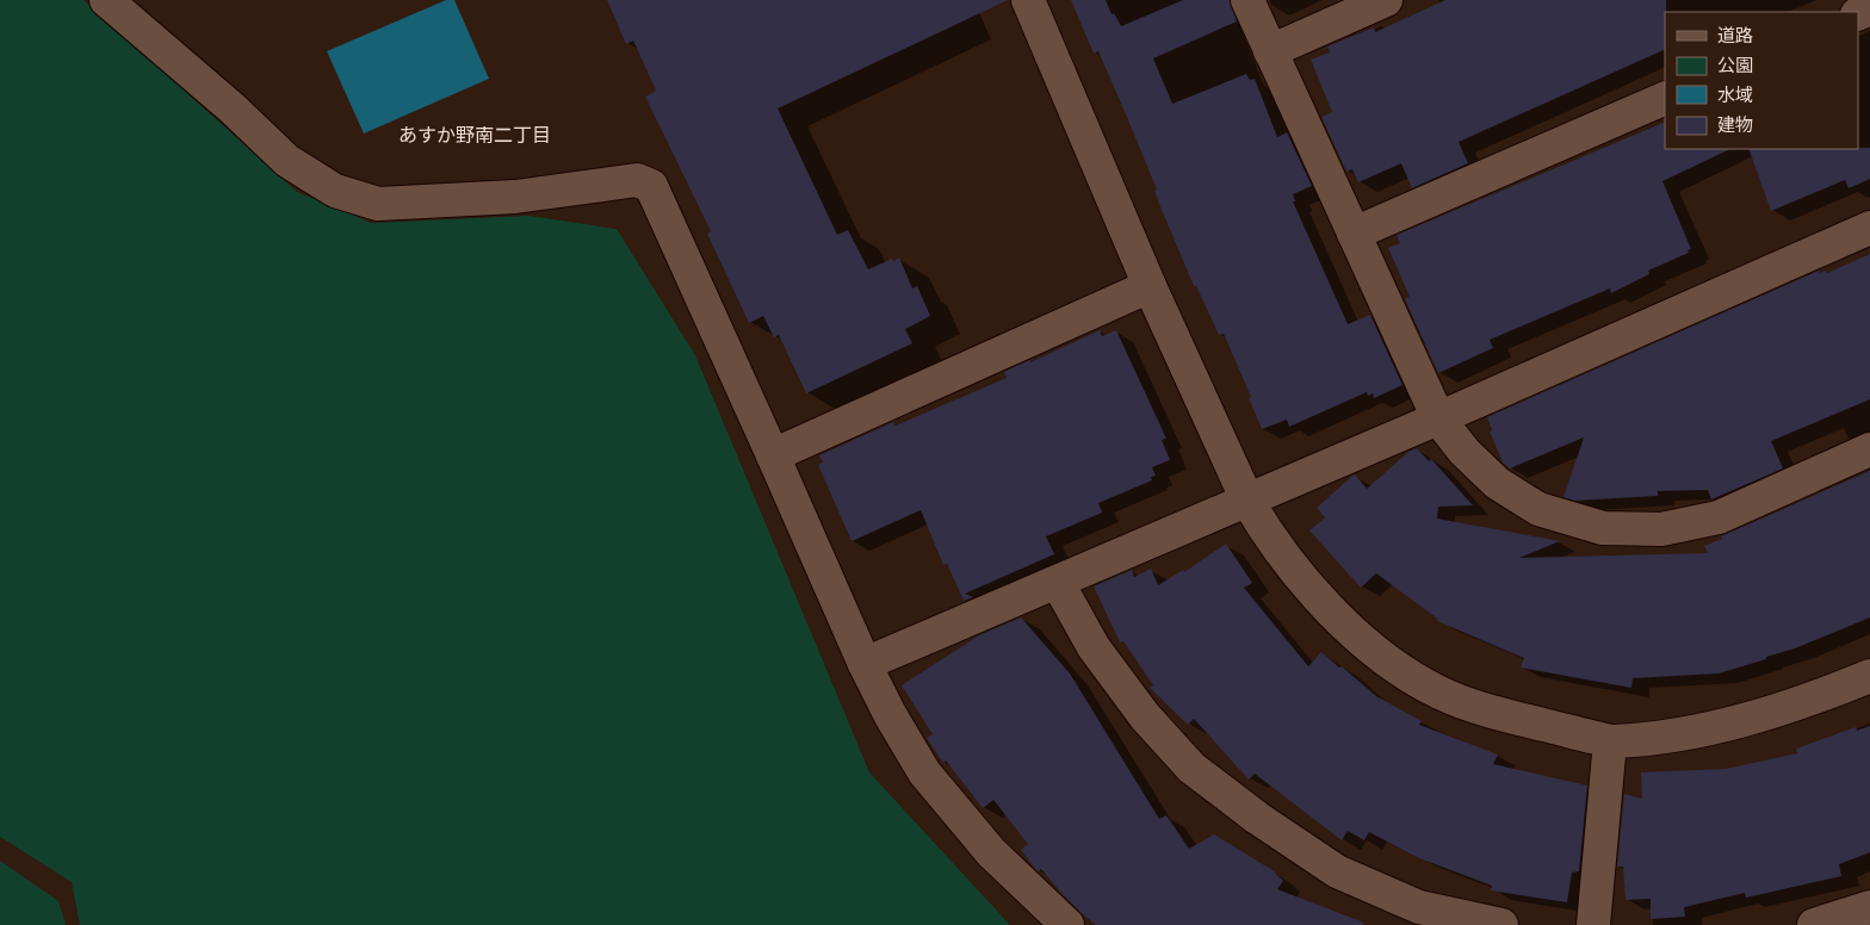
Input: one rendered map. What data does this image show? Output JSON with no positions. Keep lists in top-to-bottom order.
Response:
{
  "districts": ["あすか野南二丁目"],
  "legend": [
    "道路",
    "公園",
    "水域",
    "建物"
  ]
}
